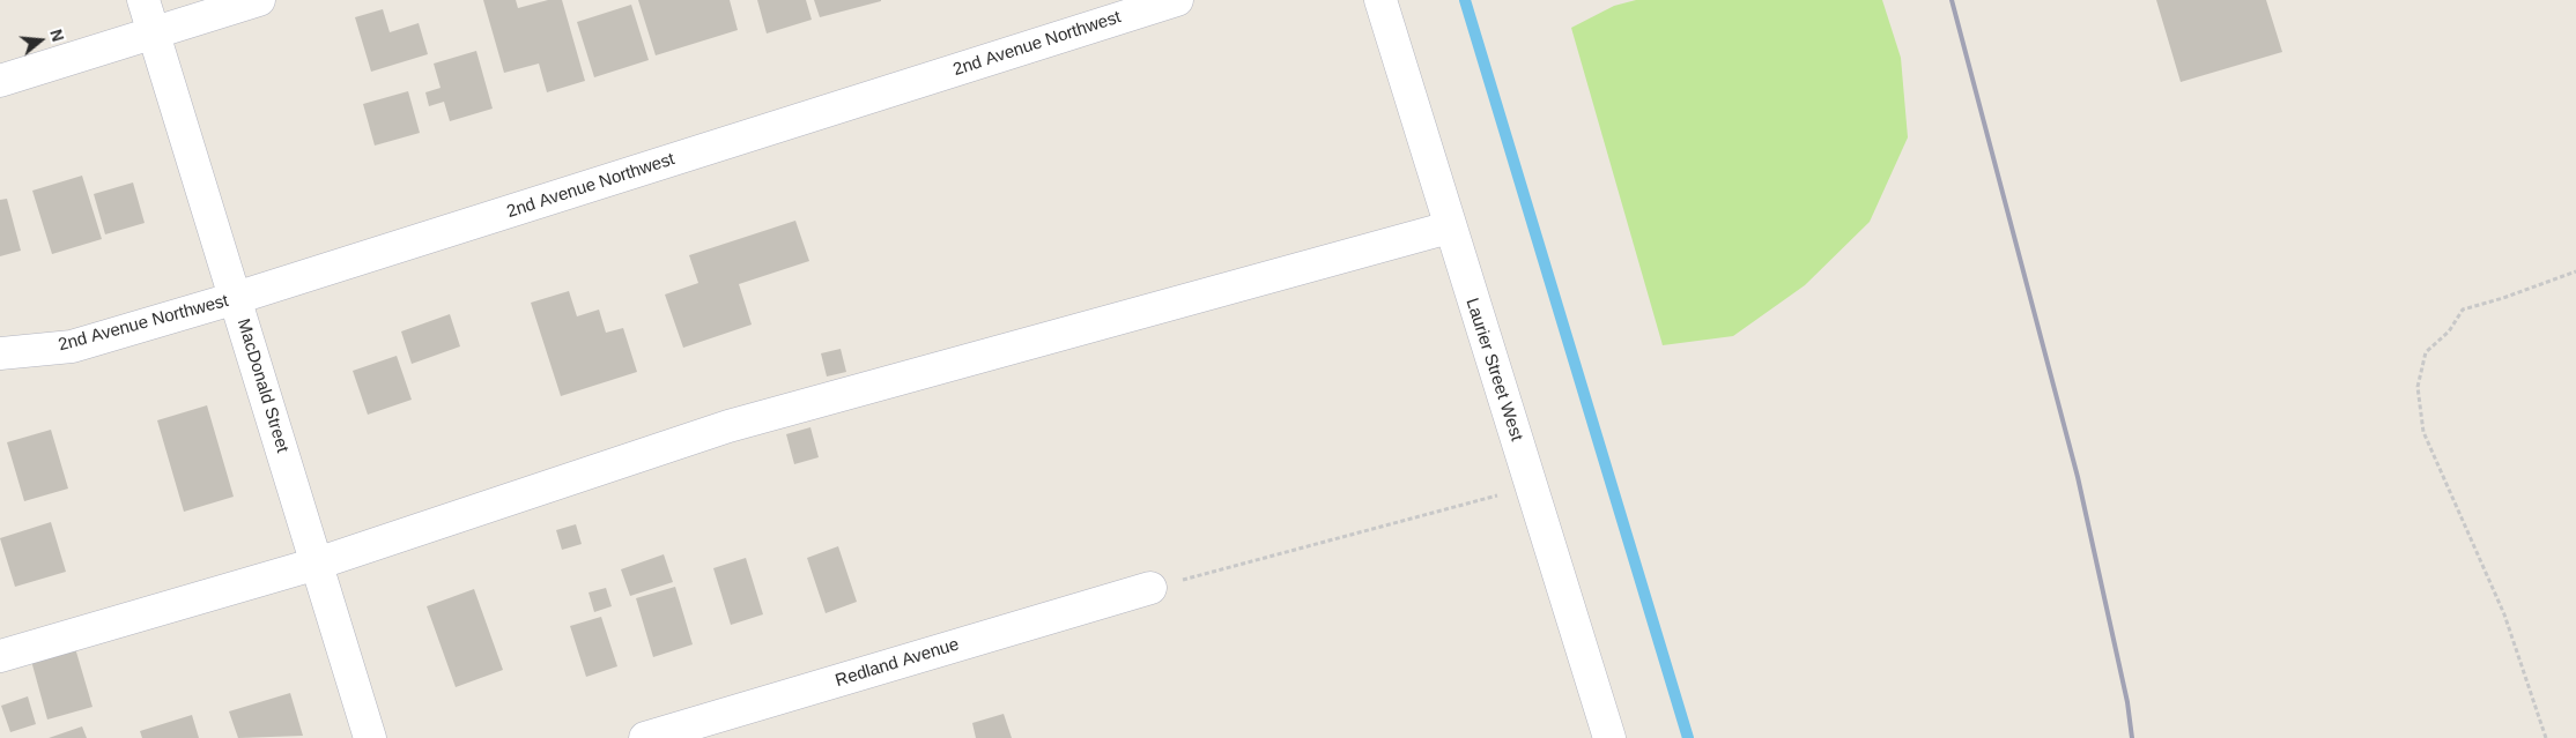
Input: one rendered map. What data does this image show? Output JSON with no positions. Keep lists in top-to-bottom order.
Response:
{
  "streets": {
    "street": [
      "2nd Avenue Northwest",
      "Laurier Street West",
      "MacDonald Street",
      "Redland Avenue"
    ]
  },
  "crossings": [
    ["2nd Avenue Northwest", "MacDonald Street"]
  ],
  "north": "right"
}
